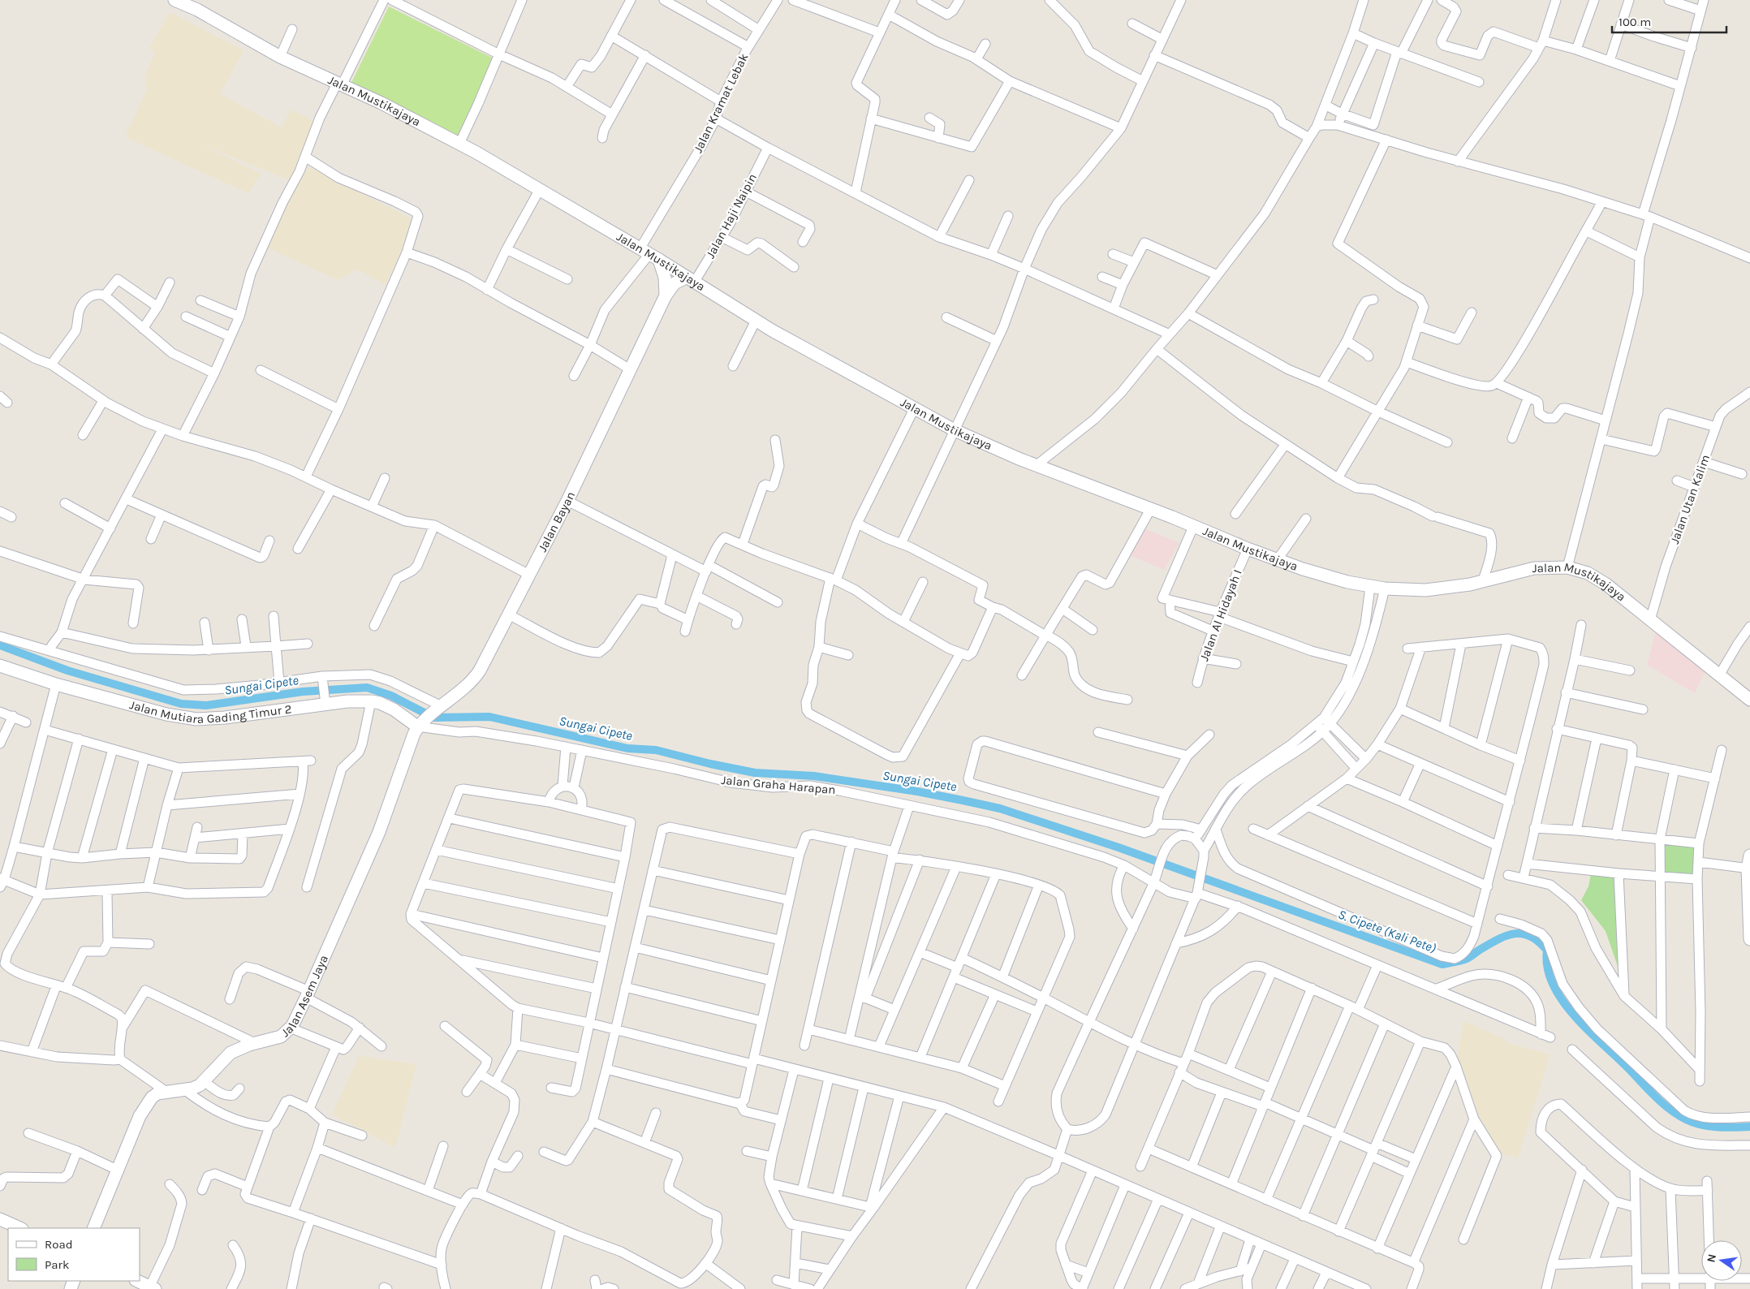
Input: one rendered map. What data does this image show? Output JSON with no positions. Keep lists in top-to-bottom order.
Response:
{
  "streets": {
    "main road": [
      "Jalan Mustikajaya",
      "Jalan Bayan",
      "Jalan Mutiara Gading Timur 2",
      "Jalan Asem Jaya"
    ],
    "street": [
      "Jalan Kramat Lebak",
      "Jalan Haji Naipin",
      "Jalan Utan Kalim",
      "Jalan Al Hidayah I",
      "Jalan Graha Harapan"
    ]
  },
  "crossings": [
    ["Jalan Mustikajaya", "Jalan Kramat Lebak"],
    ["Jalan Mustikajaya", "Jalan Haji Naipin"],
    ["Jalan Mustikajaya", "Jalan Utan Kalim"],
    ["Jalan Mustikajaya", "Jalan Bayan"],
    ["Jalan Mustikajaya", "Jalan Al Hidayah I"],
    ["Jalan Haji Naipin", "Jalan Bayan"],
    ["Jalan Bayan", "Jalan Mutiara Gading Timur 2"],
    ["Jalan Bayan", "Jalan Graha Harapan"],
    ["Jalan Bayan", "Jalan Asem Jaya"],
    ["Jalan Mutiara Gading Timur 2", "Jalan Graha Harapan"],
    ["Jalan Mutiara Gading Timur 2", "Jalan Asem Jaya"],
    ["Jalan Graha Harapan", "Jalan Asem Jaya"]
  ],
  "water": ["Sungai Cipete", "S. Cipete (Kali Pete)"],
  "legend": ["Road", "Park"],
  "scale_bar": "100 m",
  "north": "left"
}
